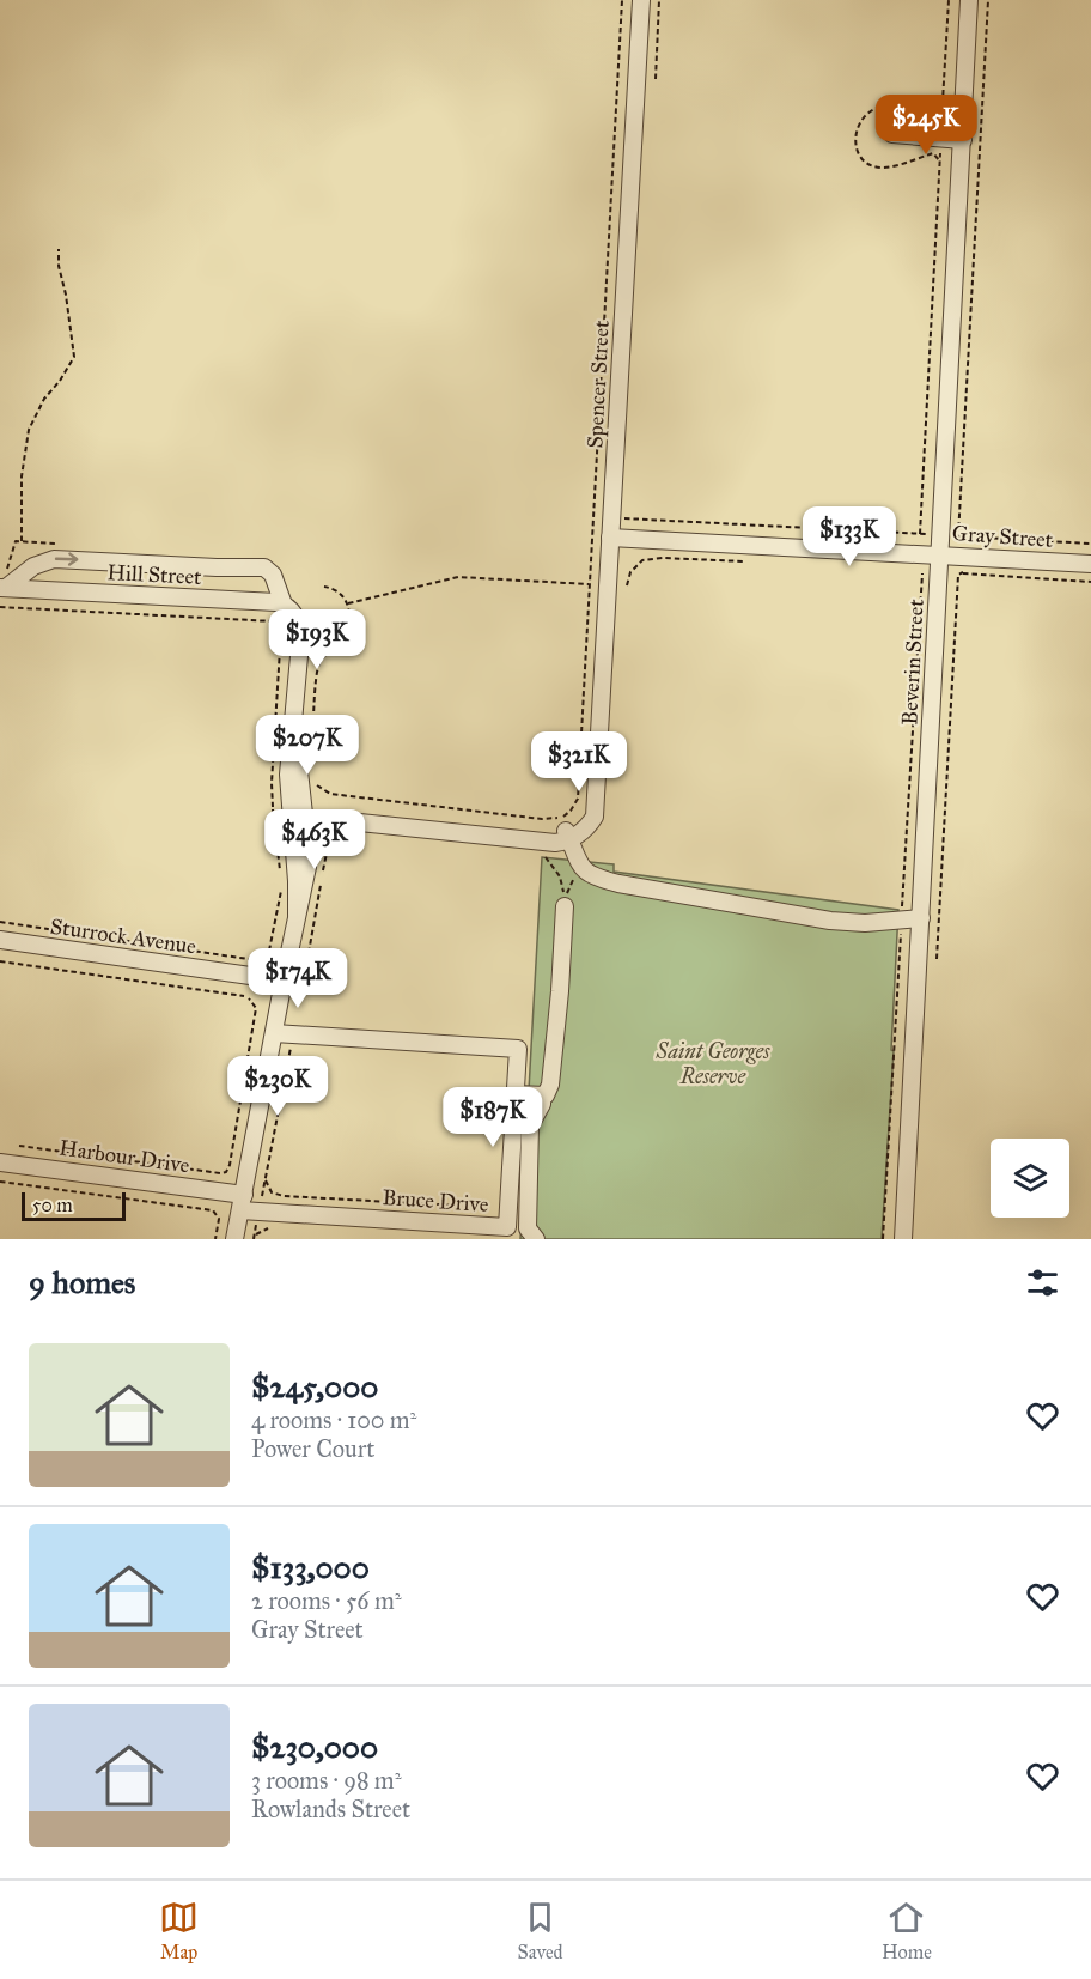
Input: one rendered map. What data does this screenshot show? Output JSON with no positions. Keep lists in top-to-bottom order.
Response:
{
  "streets": {
    "street": [
      "Spencer Street",
      "Gray Street",
      "Hill Street",
      "Beverin Street",
      "Sturrock Avenue",
      "Harbour Drive",
      "Bruce Drive"
    ]
  },
  "crossings": [
    ["Spencer Street", "Gray Street"],
    ["Gray Street", "Beverin Street"],
    ["Harbour Drive", "Bruce Drive"]
  ],
  "parks": ["Saint Georges Reserve"],
  "scale_bar": "50 m",
  "page": {
    "price": [
      "$245K",
      "$133K",
      "$193K",
      "$207K",
      "$321K",
      "$463K",
      "$174K",
      "$230K",
      "$187K"
    ],
    "scale": "50 m",
    "heading": "9 homes",
    "list": [
      {
        "name": "$245,000",
        "note": "4 rooms · 100 m² · Power Court"
      },
      {
        "name": "$133,000",
        "note": "2 rooms · 56 m² · Gray Street"
      },
      {
        "name": "$230,000",
        "note": "3 rooms · 98 m² · Rowlands Street"
      }
    ],
    "tabs": ["Map", "Saved", "Home"]
  }
}
